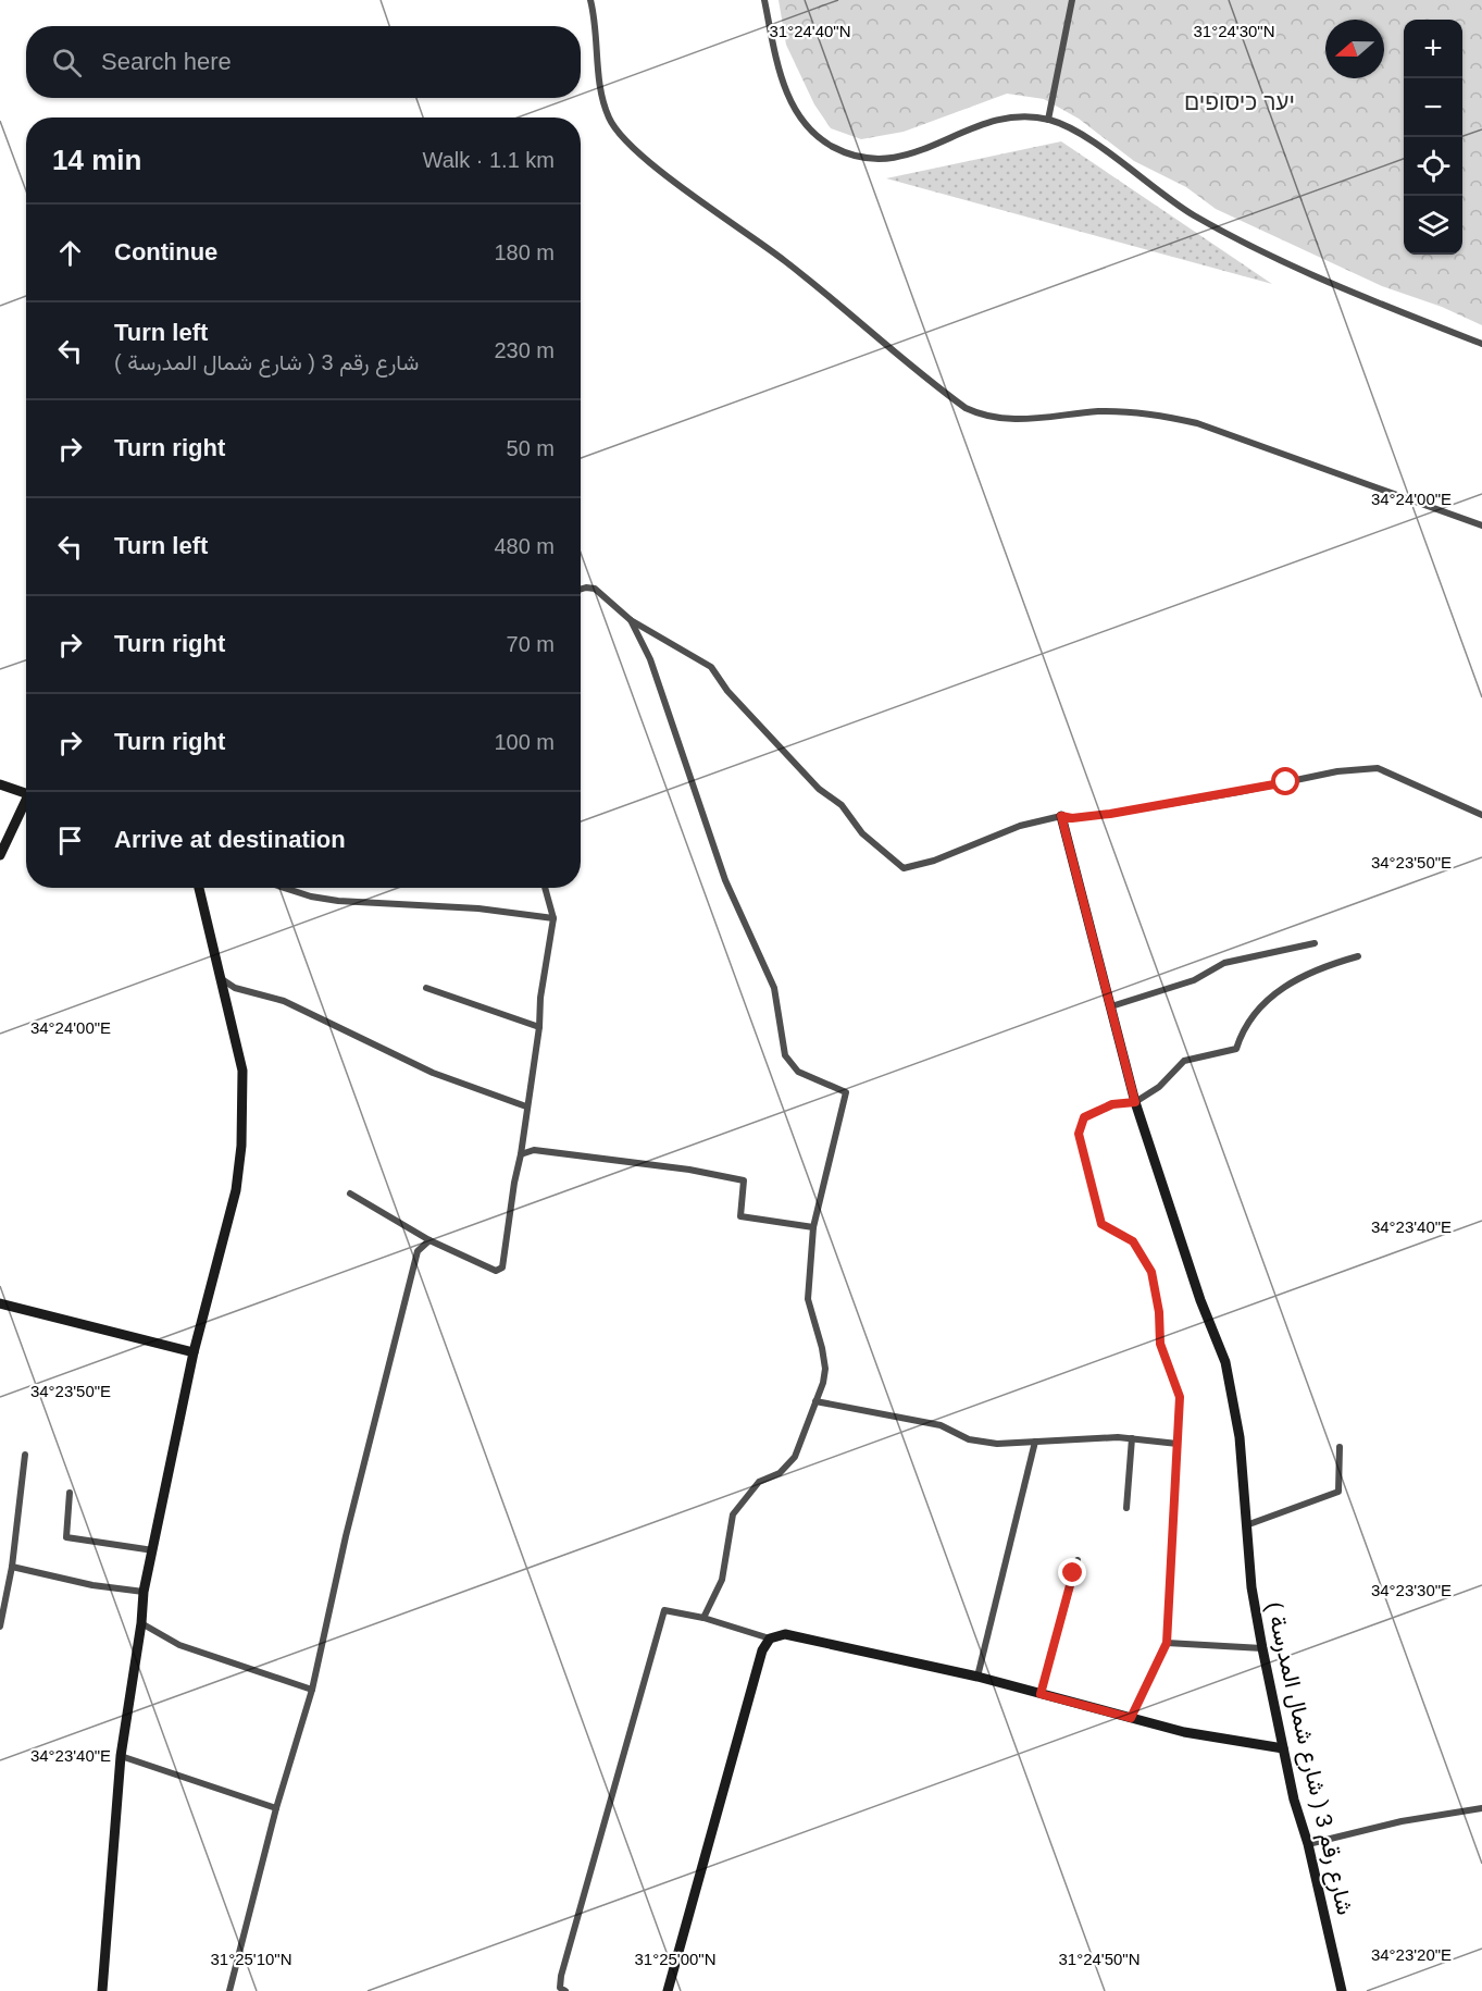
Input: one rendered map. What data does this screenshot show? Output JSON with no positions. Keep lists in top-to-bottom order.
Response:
{
  "streets": {
    "street": ["شارع رقم 3 ( شارع شمال المدرسة )"]
  },
  "parks": ["יער כיסופים"],
  "north": "left",
  "page": {
    "map_buttons": ["+", "−"],
    "search": "Search here",
    "heading": ["14 min", "Walk · 1.1 km"],
    "list": [
      ["Continue", "180 m"],
      ["Turn left", "شارع رقم 3 ( شارع شمال المدرسة )", "230 m"],
      ["Turn right", "50 m"],
      ["Turn left", "480 m"],
      ["Turn right", "70 m"],
      ["Turn right", "100 m"],
      "Arrive at destination"
    ]
  },
  "coordinates": [
    "31°24'40\"N",
    "31°24'30\"N",
    "34°24'00\"E",
    "34°23'50\"E",
    "34°23'40\"E",
    "34°23'30\"E",
    "34°23'20\"E",
    "31°25'10\"N",
    "31°25'00\"N",
    "31°24'50\"N"
  ]
}
